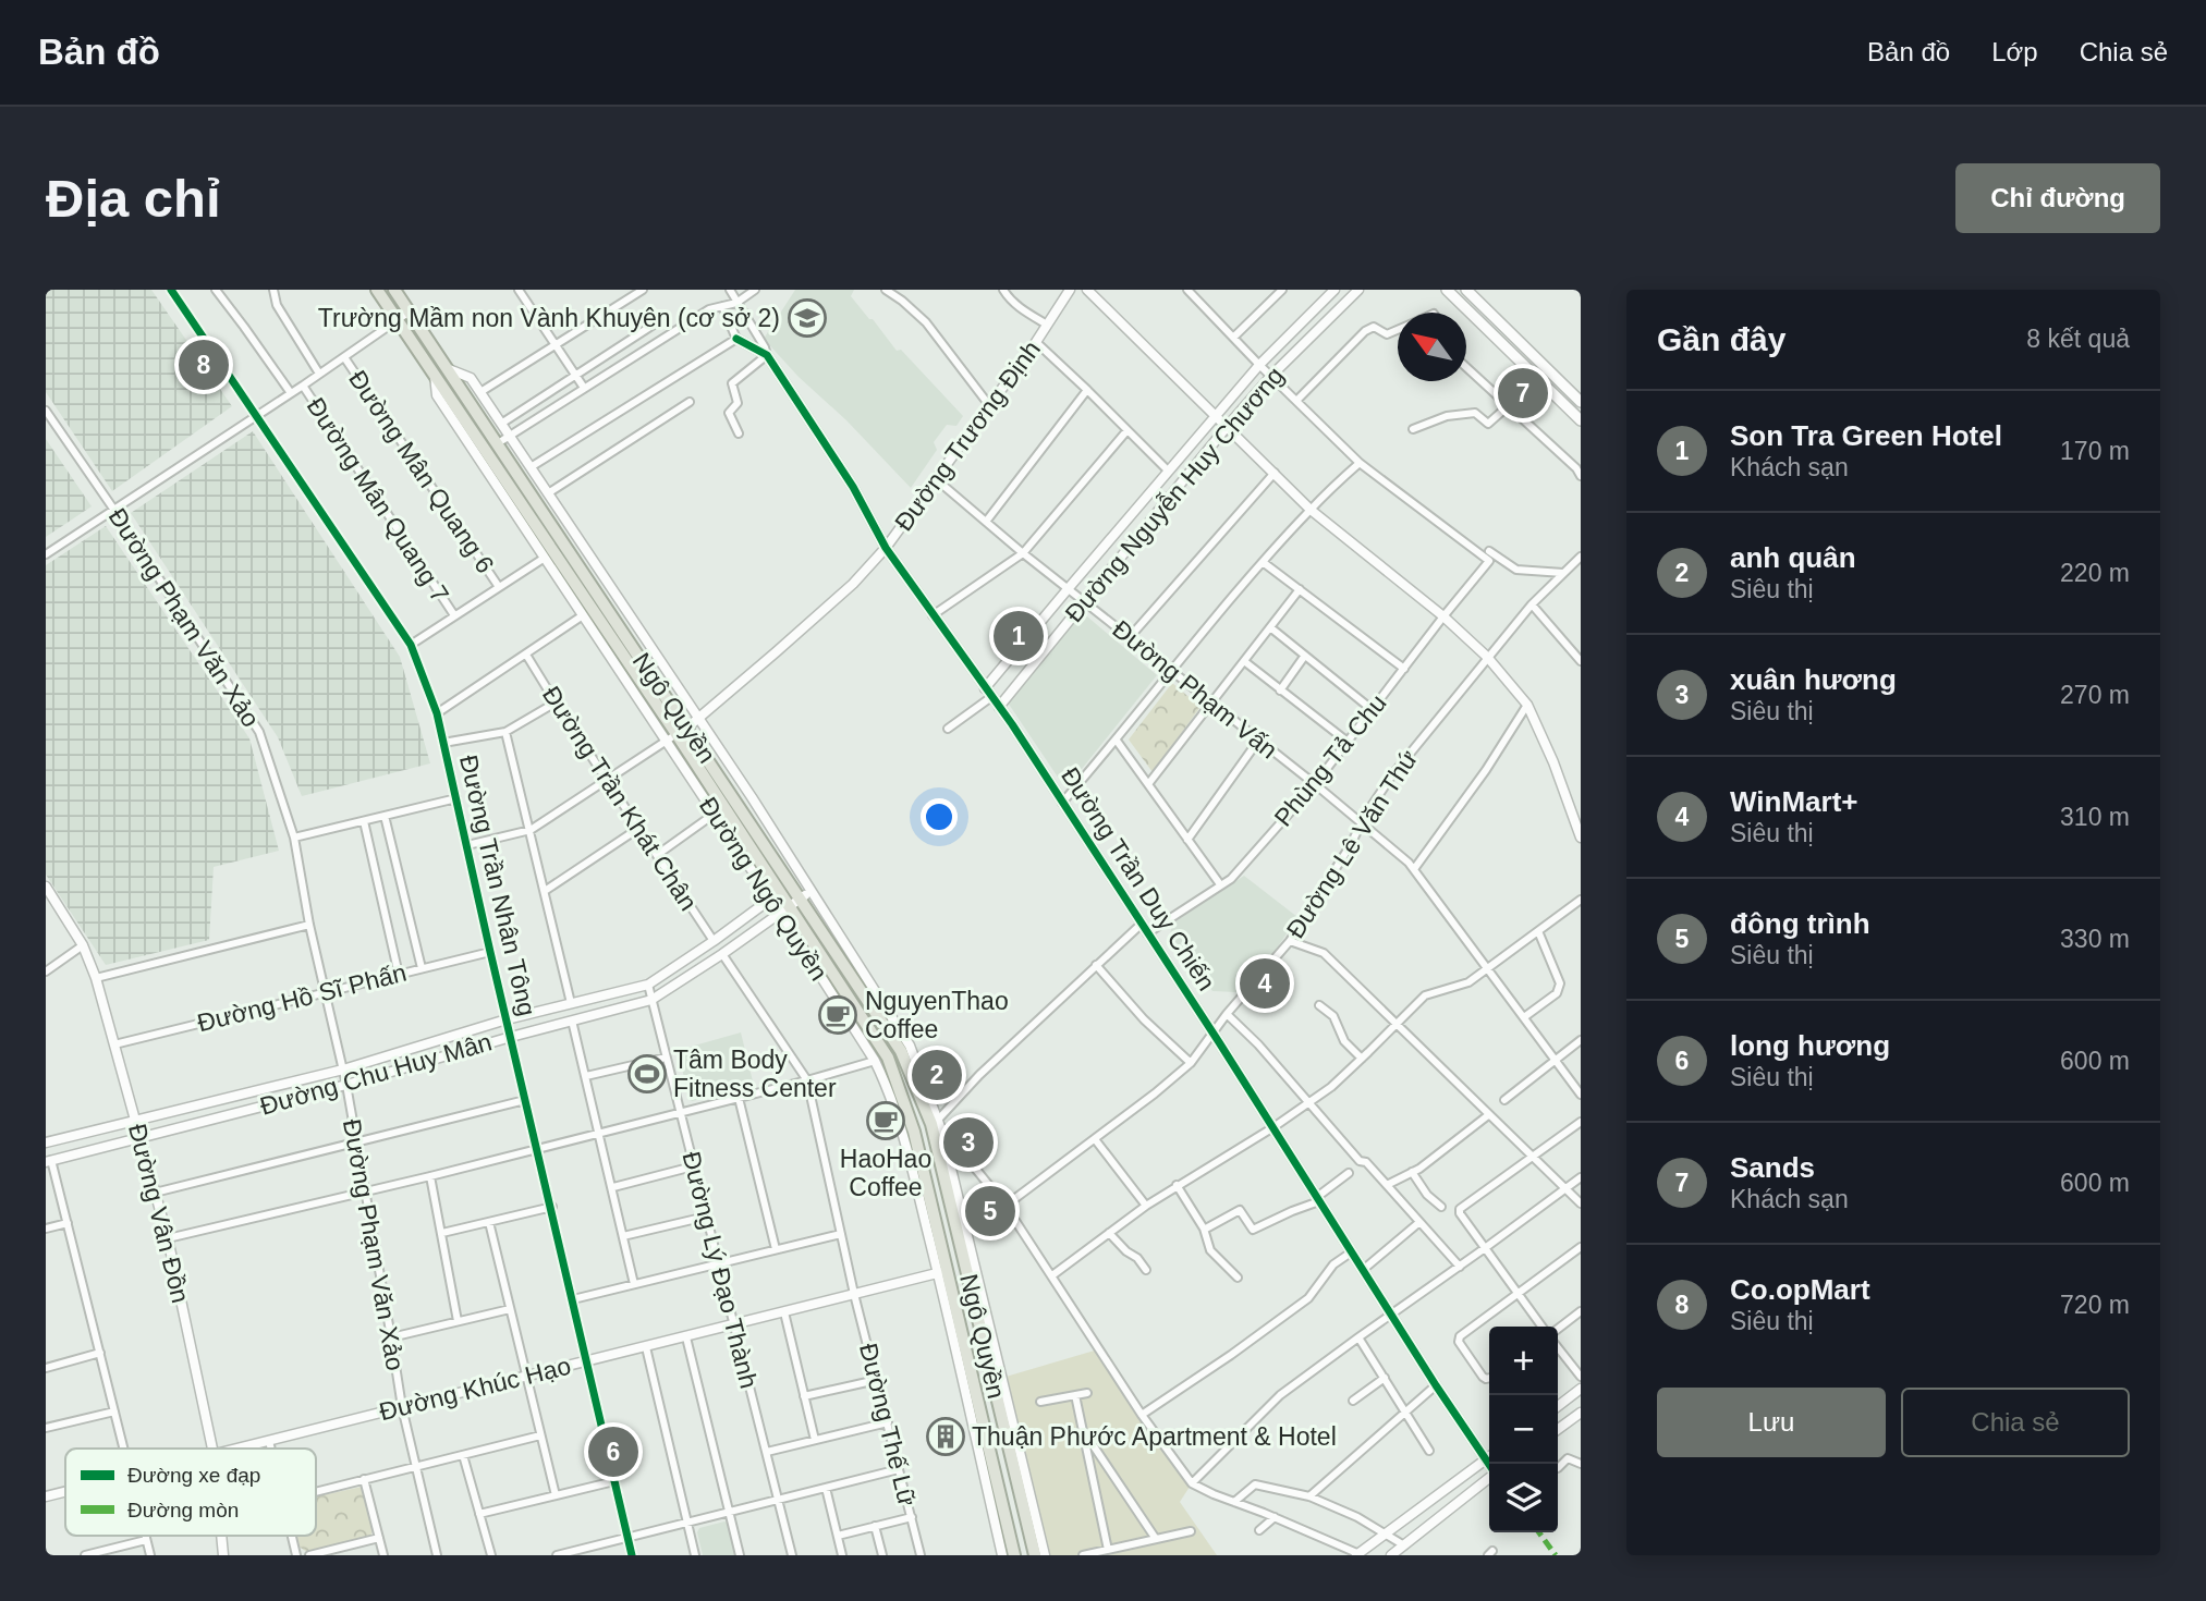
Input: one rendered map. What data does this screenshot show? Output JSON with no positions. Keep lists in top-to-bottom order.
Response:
{
  "streets": {
    "highway": ["Ngô Quyền", "Đường Ngô Quyền"],
    "street": [
      "Đường Trương Định",
      "Đường Mân Quang 6",
      "Đường Nguyễn Huy Chương",
      "Đường Mân Quang 7",
      "Đường Phạm Văn Xảo",
      "Đường Phạm Vấn",
      "Phùng Tả Chu",
      "Đường Trần Khát Chân",
      "Đường Lê Văn Thứ",
      "Đường Trần Duy Chiến",
      "Đường Trần Nhân Tông",
      "Đường Hồ Sĩ Phấn",
      "Đường Chu Huy Mân",
      "Đường Vân Đồn",
      "Đường Lý Đạo Thành",
      "Đường Khúc Hạo",
      "Đường Thế Lữ"
    ]
  },
  "crossings": [
    ["Đường Trương Định", "Đường Phạm Vấn"],
    ["Đường Trương Định", "Ngô Quyền"],
    ["Đường Trương Định", "Đường Trần Duy Chiến"],
    ["Đường Trương Định", "Đường Ngô Quyền"],
    ["Đường Nguyễn Huy Chương", "Đường Phạm Vấn"],
    ["Đường Nguyễn Huy Chương", "Đường Trần Duy Chiến"],
    ["Đường Phạm Văn Xảo", "Đường Hồ Sĩ Phấn"],
    ["Đường Phạm Văn Xảo", "Đường Chu Huy Mân"],
    ["Đường Phạm Văn Xảo", "Đường Khúc Hạo"],
    ["Đường Phạm Vấn", "Phùng Tả Chu"],
    ["Đường Phạm Vấn", "Đường Lê Văn Thứ"],
    ["Ngô Quyền", "Đường Ngô Quyền"],
    ["Ngô Quyền", "Đường Chu Huy Mân"],
    ["Ngô Quyền", "Đường Khúc Hạo"],
    ["Phùng Tả Chu", "Đường Trần Duy Chiến"],
    ["Đường Trần Khát Chân", "Đường Chu Huy Mân"],
    ["Đường Lê Văn Thứ", "Đường Trần Duy Chiến"],
    ["Đường Trần Nhân Tông", "Đường Hồ Sĩ Phấn"],
    ["Đường Trần Nhân Tông", "Đường Chu Huy Mân"],
    ["Đường Trần Nhân Tông", "Đường Khúc Hạo"],
    ["Đường Ngô Quyền", "Đường Chu Huy Mân"],
    ["Đường Ngô Quyền", "Đường Khúc Hạo"],
    ["Đường Hồ Sĩ Phấn", "Đường Vân Đồn"],
    ["Đường Chu Huy Mân", "Đường Vân Đồn"],
    ["Đường Chu Huy Mân", "Đường Lý Đạo Thành"],
    ["Đường Lý Đạo Thành", "Đường Khúc Hạo"],
    ["Đường Khúc Hạo", "Đường Thế Lữ"]
  ],
  "places": {
    "school or university": ["Trường Mầm non Vành Khuyên (cơ sở 2)"],
    "cafe": ["NguyenThao Coffee", "HaoHao Coffee"],
    "sports": ["Tâm Body Fitness Center"],
    "building": ["Thuận Phước Apartment & Hotel"]
  },
  "legend": ["Đường xe đạp", "Đường mòn"],
  "north": "top left",
  "page": {
    "header": "Bản đồ",
    "nav": ["Bản đồ", "Lớp", "Chia sẻ"],
    "buttons": [
      "Chỉ đường",
      ["Lưu", "Chia sẻ"]
    ],
    "title": "Địa chỉ",
    "heading": ["Gần đây", "8 kết quả"],
    "pins": [
      "8",
      "7",
      "1",
      "4",
      "2",
      "3",
      "5",
      "6"
    ],
    "list": [
      {
        "mark": "1",
        "name": "Son Tra Green Hotel",
        "note": "Khách sạn",
        "value": "170 m"
      },
      {
        "mark": "2",
        "name": "anh quân",
        "note": "Siêu thị",
        "value": "220 m"
      },
      {
        "mark": "3",
        "name": "xuân hương",
        "note": "Siêu thị",
        "value": "270 m"
      },
      {
        "mark": "4",
        "name": "WinMart+",
        "note": "Siêu thị",
        "value": "310 m"
      },
      {
        "mark": "5",
        "name": "đông trình",
        "note": "Siêu thị",
        "value": "330 m"
      },
      {
        "mark": "6",
        "name": "long hương",
        "note": "Siêu thị",
        "value": "600 m"
      },
      {
        "mark": "7",
        "name": "Sands",
        "note": "Khách sạn",
        "value": "600 m"
      },
      {
        "mark": "8",
        "name": "Co.opMart",
        "note": "Siêu thị",
        "value": "720 m"
      }
    ],
    "map_buttons": ["+", "−"]
  }
}
